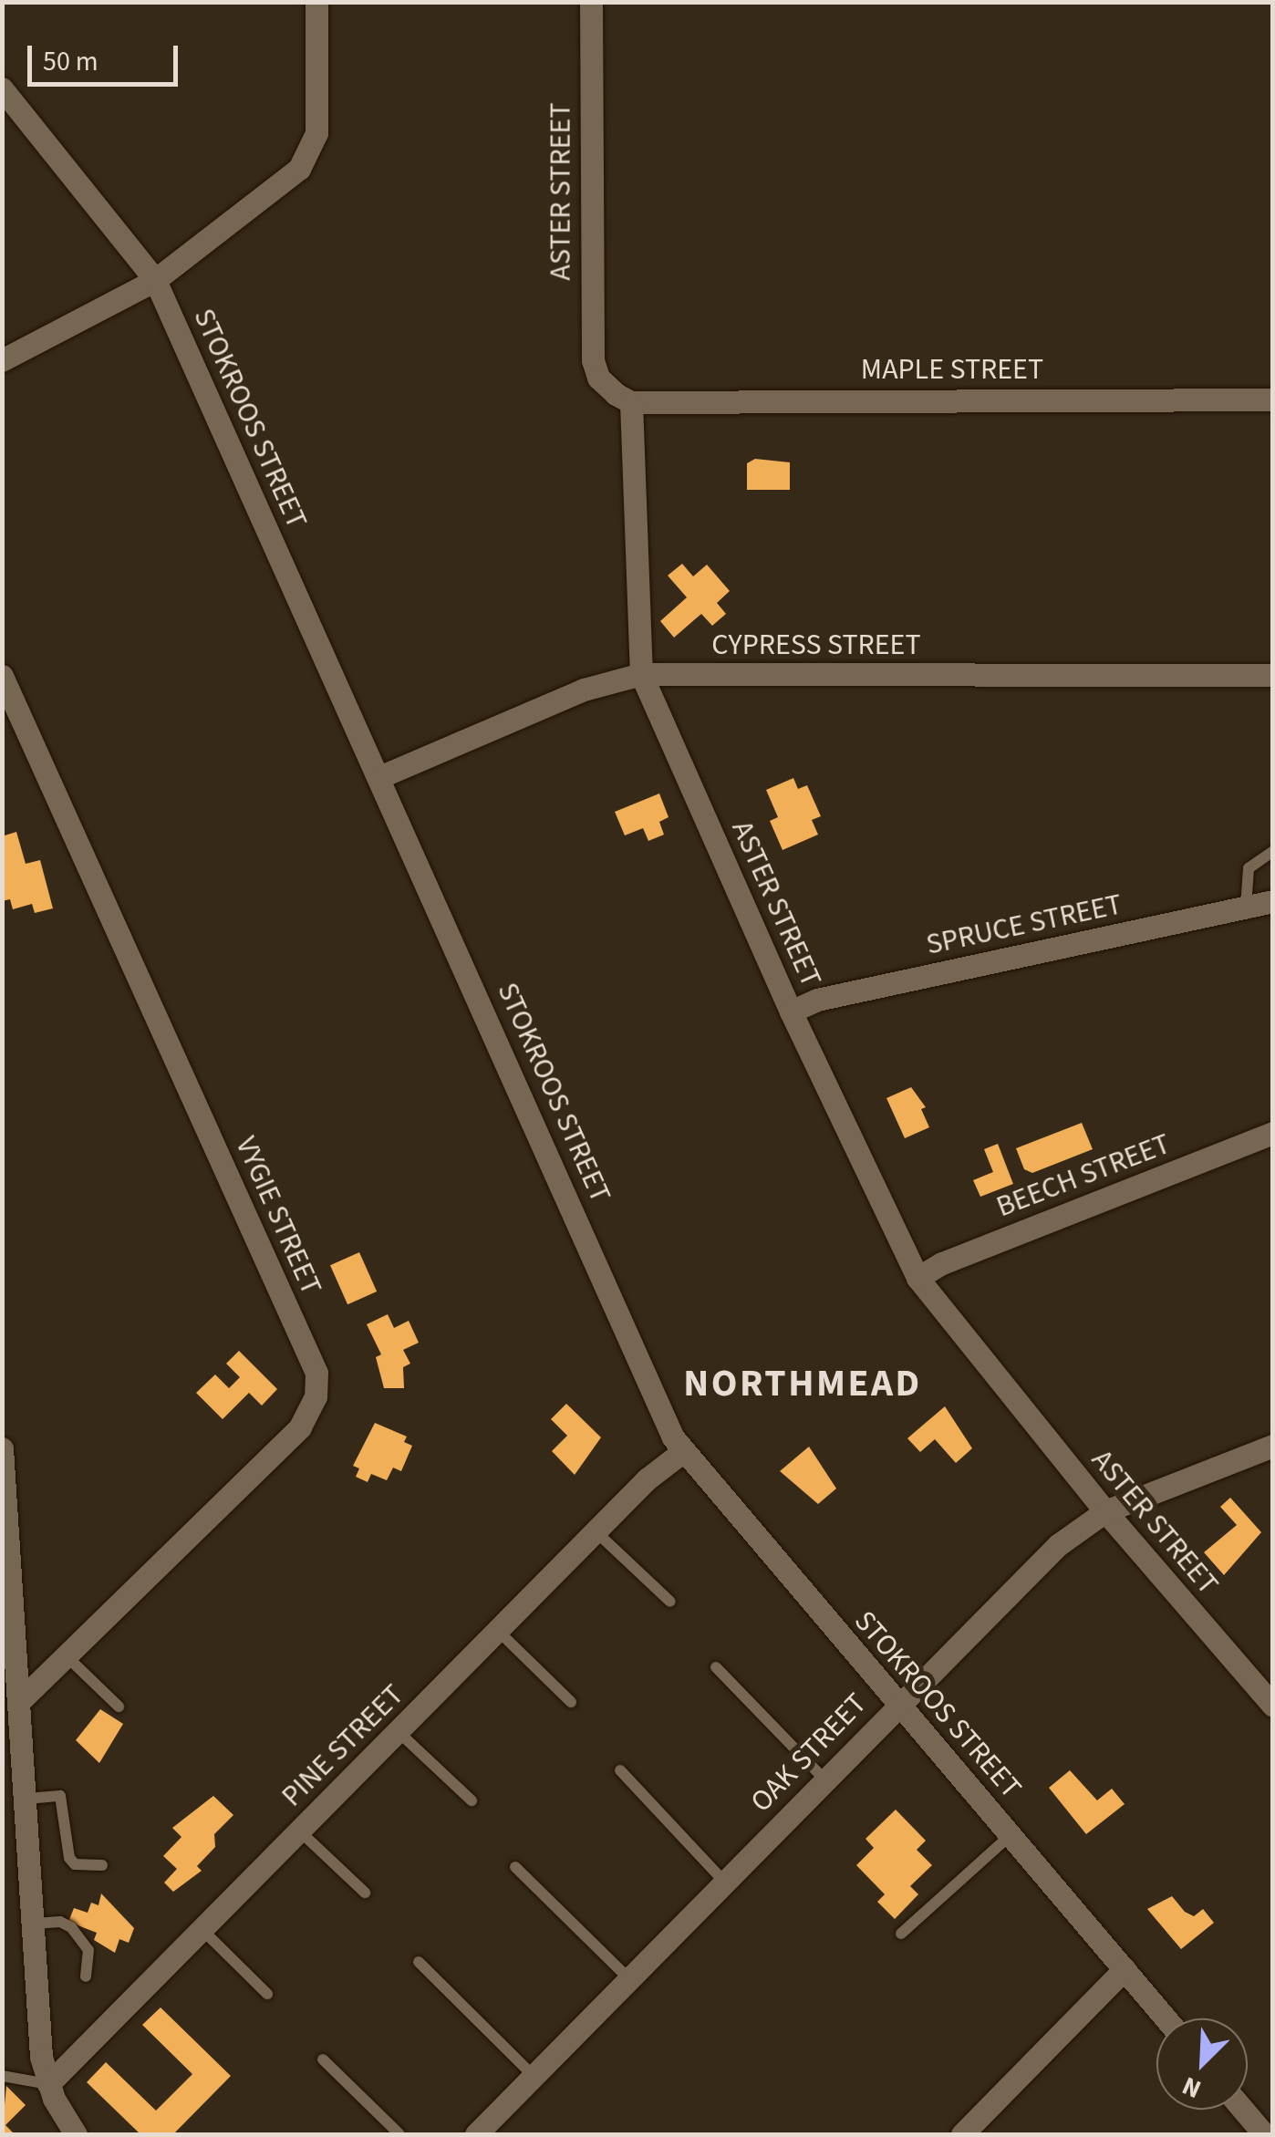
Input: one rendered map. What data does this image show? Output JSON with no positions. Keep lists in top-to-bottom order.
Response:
{
  "streets": {
    "street": [
      "ASTER STREET",
      "MAPLE STREET",
      "STOKROOS STREET",
      "CYPRESS STREET",
      "SPRUCE STREET",
      "BEECH STREET",
      "VYGIE STREET",
      "PINE STREET",
      "OAK STREET"
    ]
  },
  "crossings": [
    ["ASTER STREET", "MAPLE STREET"],
    ["ASTER STREET", "CYPRESS STREET"],
    ["ASTER STREET", "SPRUCE STREET"],
    ["ASTER STREET", "BEECH STREET"],
    ["ASTER STREET", "OAK STREET"],
    ["STOKROOS STREET", "CYPRESS STREET"],
    ["STOKROOS STREET", "PINE STREET"],
    ["STOKROOS STREET", "OAK STREET"]
  ],
  "districts": ["NORTHMEAD"],
  "scale_bar": "50 m",
  "north": "bottom left"
}
